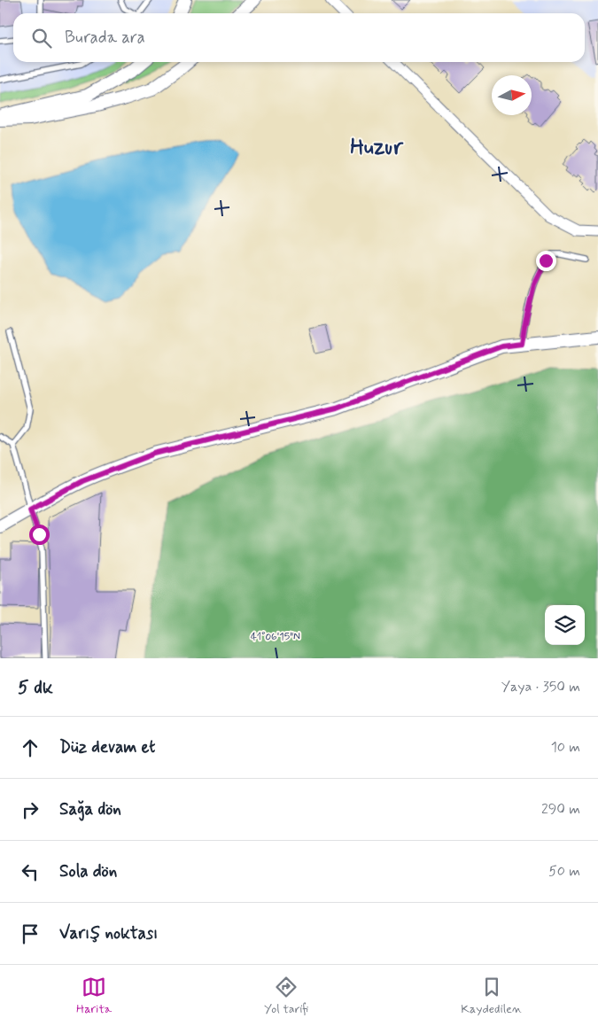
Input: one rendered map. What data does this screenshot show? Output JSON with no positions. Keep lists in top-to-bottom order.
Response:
{
  "districts": ["Huzur"],
  "north": "right",
  "page": {
    "search": "Burada ara",
    "heading": ["5 dk", "Yaya · 350 m"],
    "list": [
      ["Düz devam et", "10 m"],
      ["Sağa dön", "290 m"],
      ["Sola dön", "50 m"],
      "Varış noktası"
    ],
    "nav": ["Harita", "Yol tarifi", "Kaydedilen"]
  },
  "coordinates": ["41°06'15\"N"]
}
